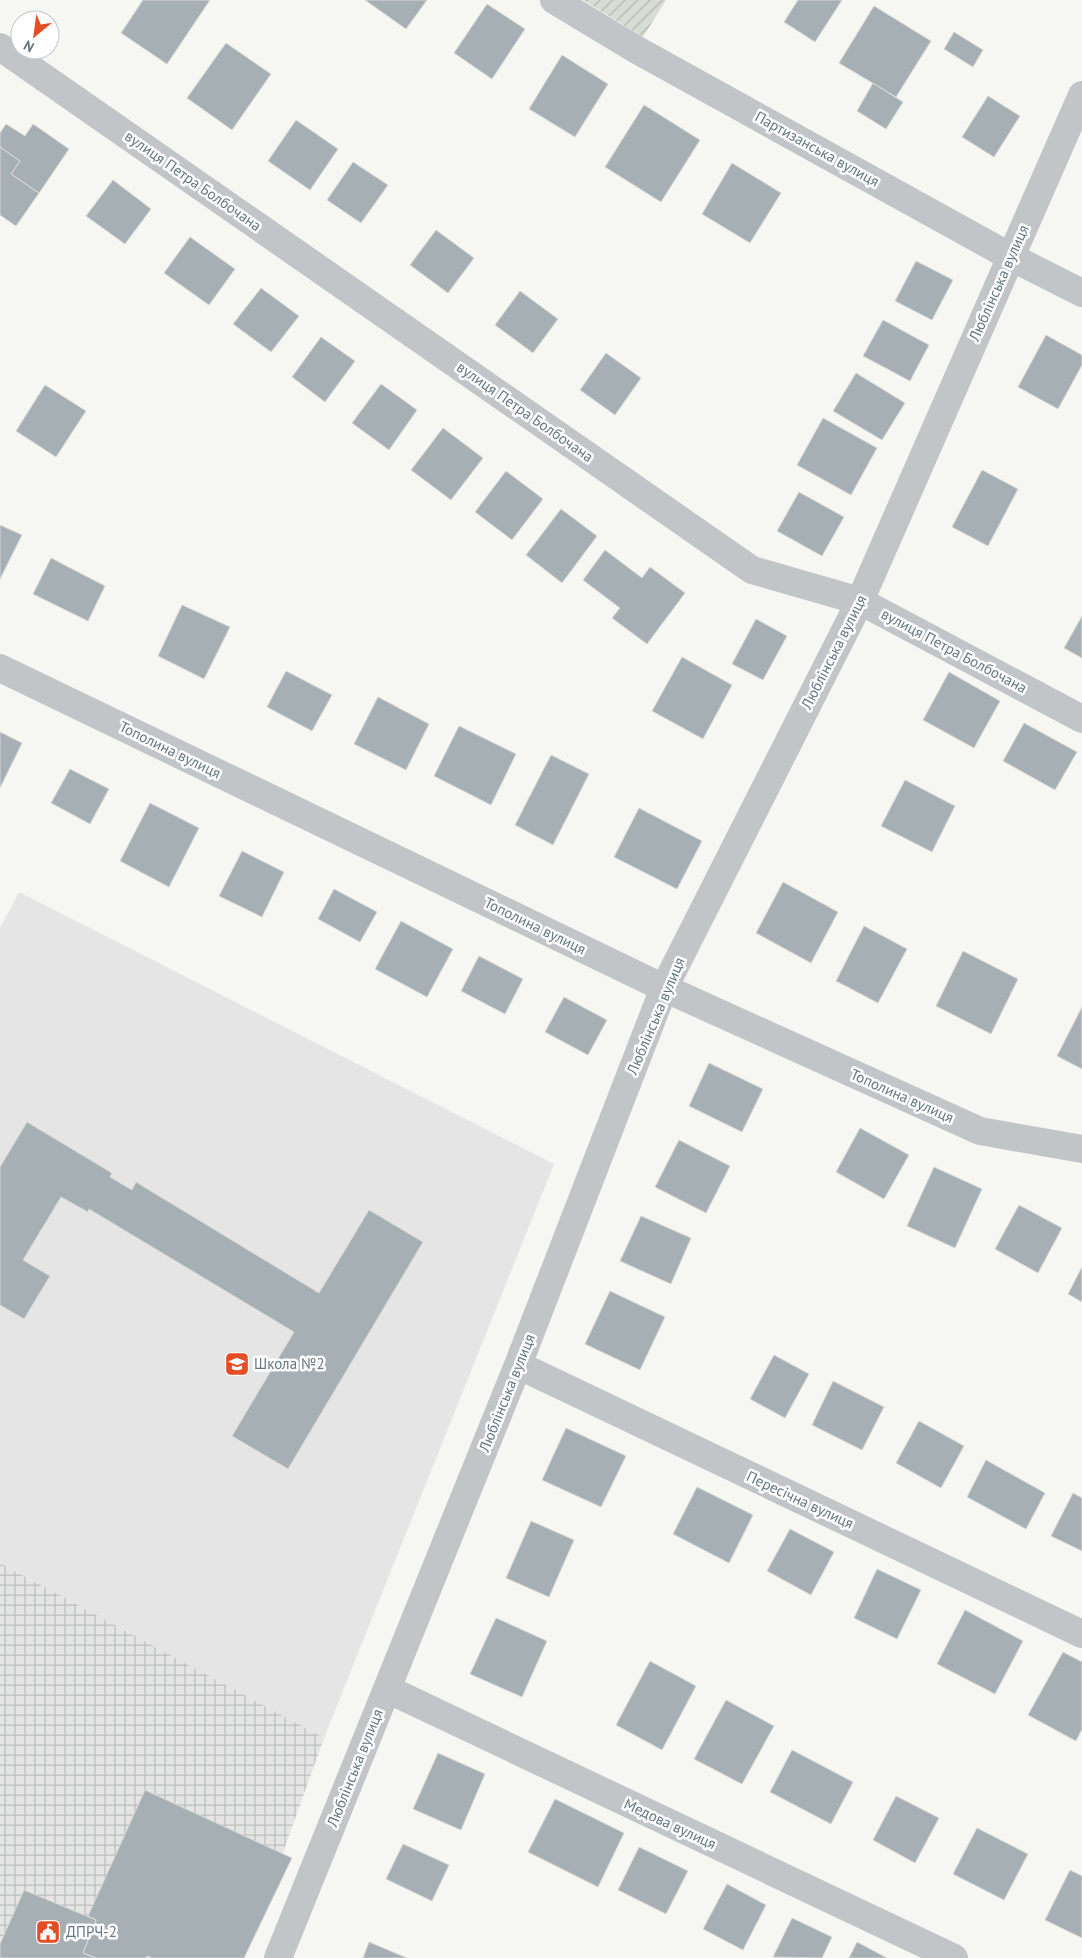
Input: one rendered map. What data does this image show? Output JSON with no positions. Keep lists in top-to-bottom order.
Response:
{
  "streets": {
    "street": [
      "Партизанська вулиця",
      "вулиця Петра Болбочана",
      "Люблінська вулиця",
      "Тополина вулиця",
      "Пересічна вулиця",
      "Медова вулиця"
    ]
  },
  "crossings": [
    ["Партизанська вулиця", "Люблінська вулиця"],
    ["вулиця Петра Болбочана", "Люблінська вулиця"],
    ["Люблінська вулиця", "Тополина вулиця"],
    ["Люблінська вулиця", "Пересічна вулиця"],
    ["Люблінська вулиця", "Медова вулиця"]
  ],
  "places": {
    "school or university": ["Школа №2"],
    "public building": ["ДПРЧ-2"]
  },
  "north": "bottom left"
}
